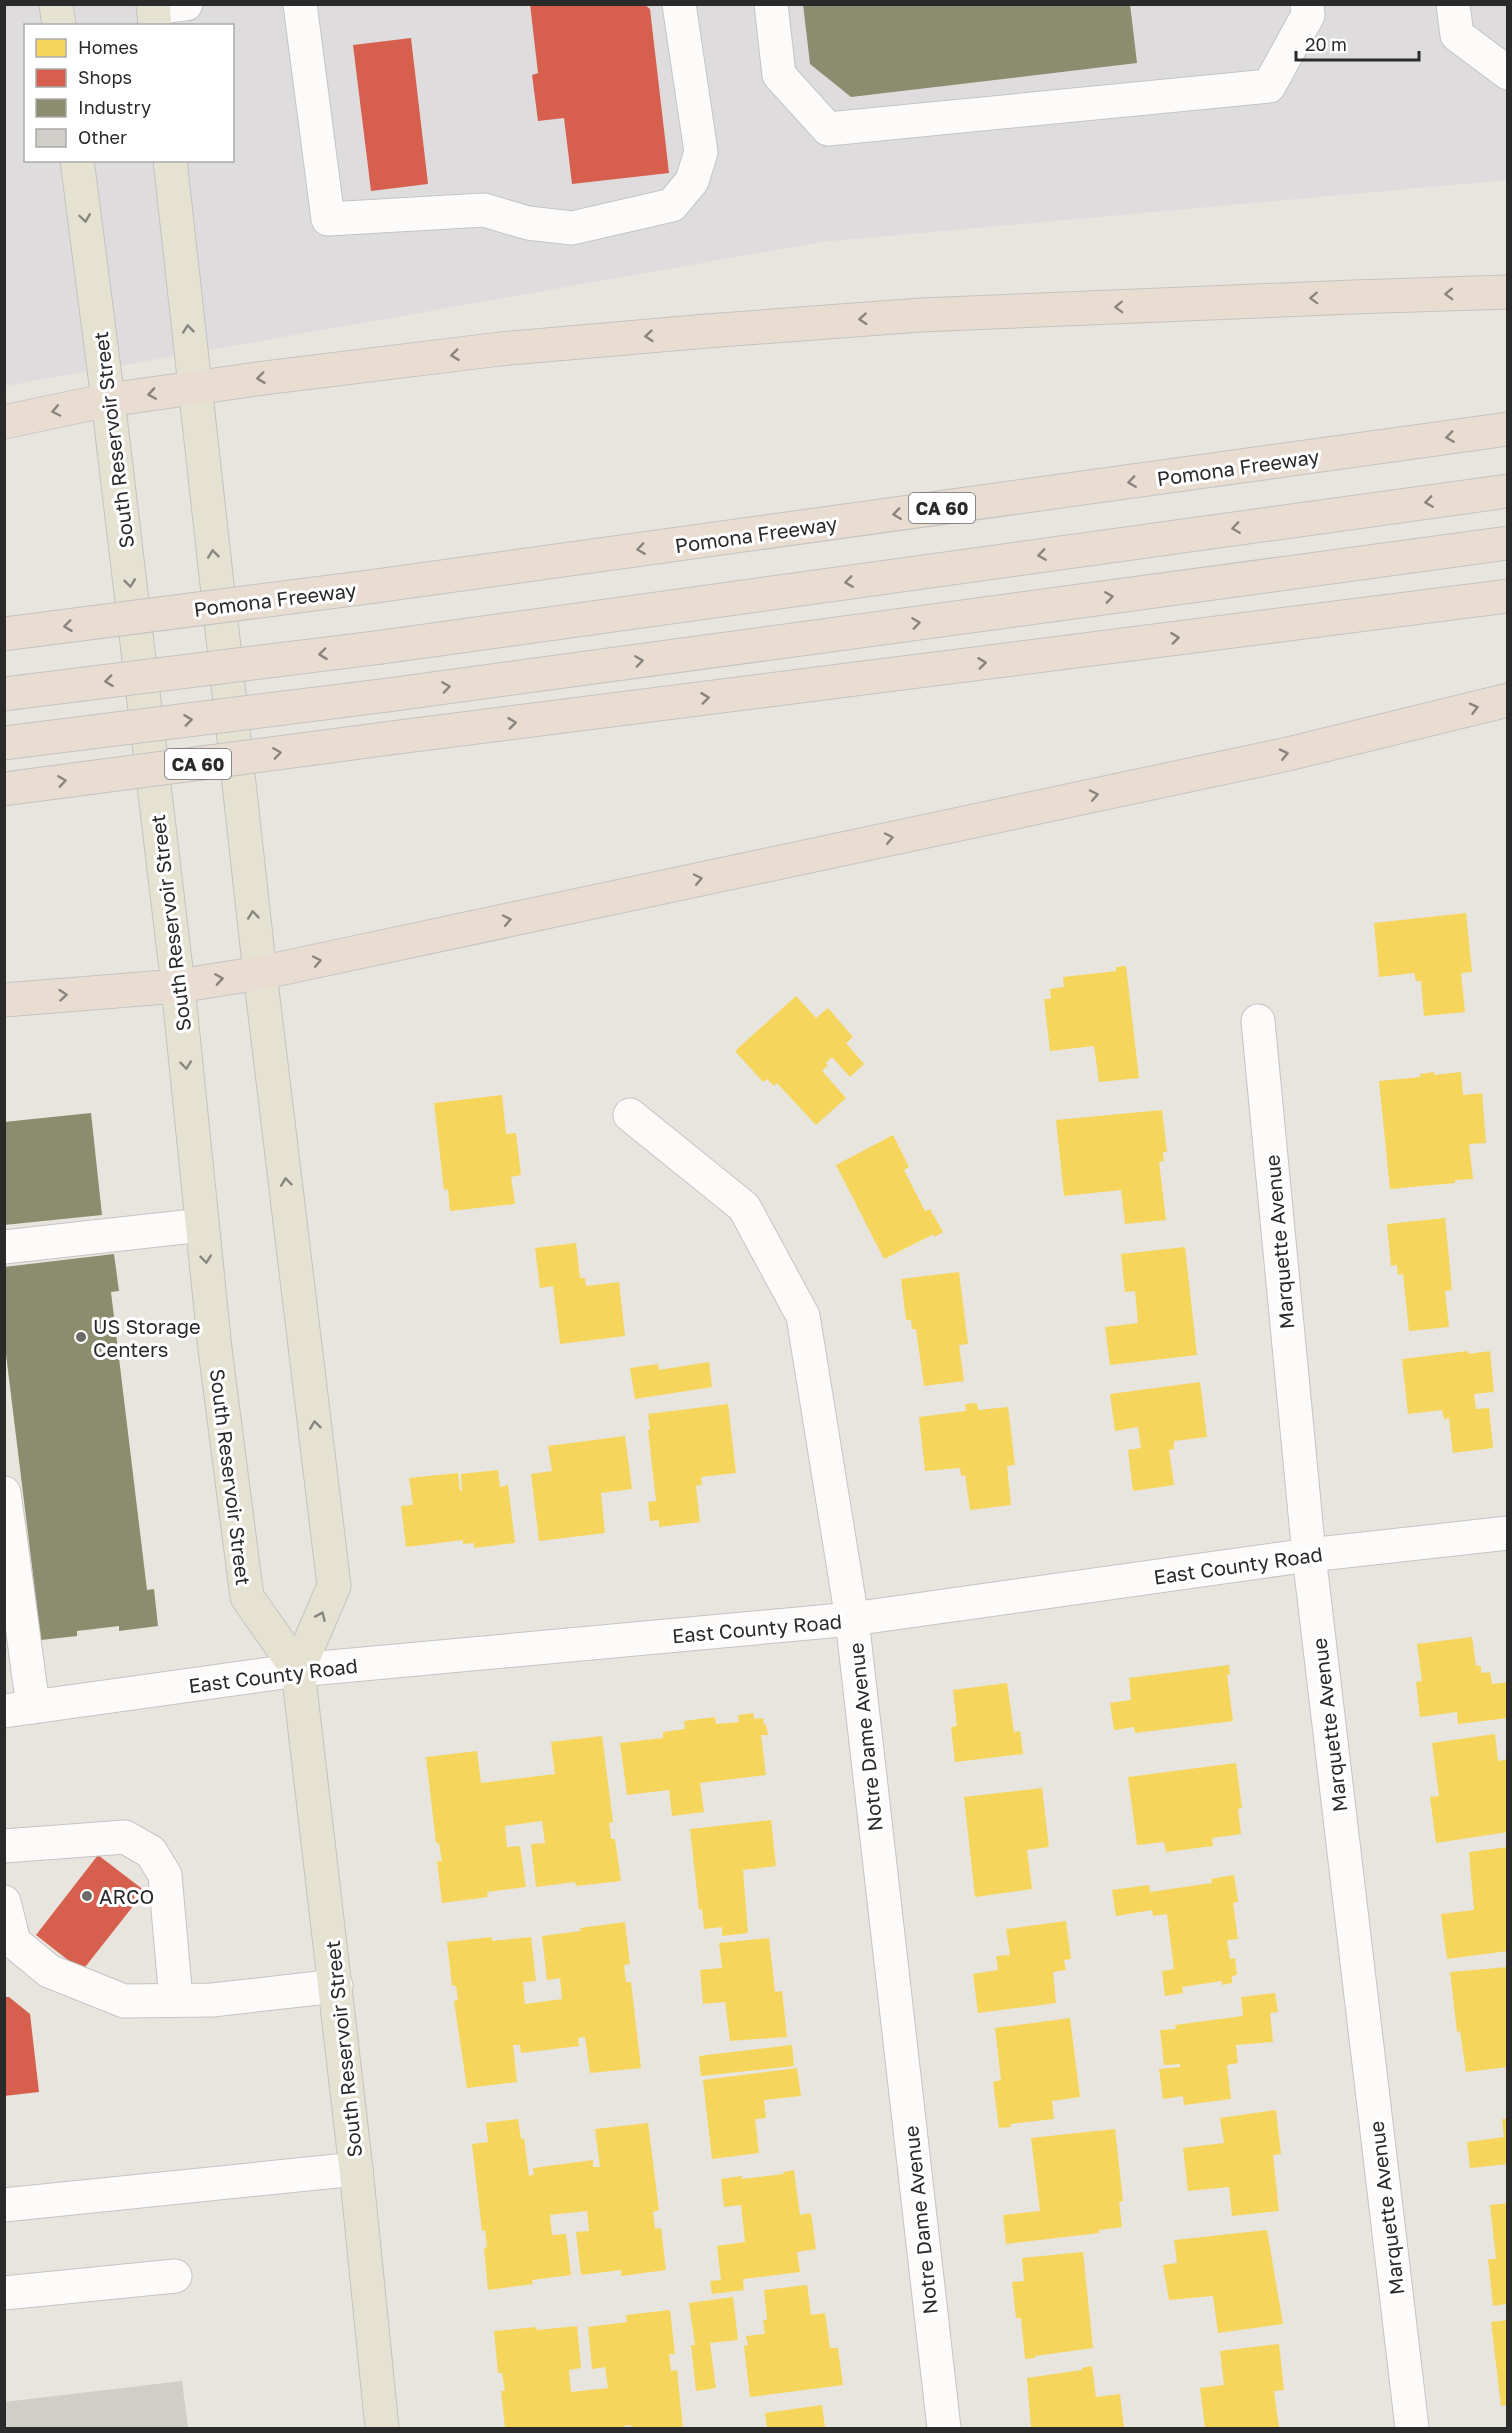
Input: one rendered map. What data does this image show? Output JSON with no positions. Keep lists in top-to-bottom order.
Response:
{
  "streets": {
    "highway": ["Pomona Freeway", "CA 60"],
    "main road": ["South Reservoir Street"],
    "street": ["Marquette Avenue", "East County Road", "Notre Dame Avenue"]
  },
  "crossings": [
    ["South Reservoir Street", "East County Road"],
    ["Marquette Avenue", "East County Road"],
    ["East County Road", "Notre Dame Avenue"]
  ],
  "places": ["US Storage Centers", "ARCO"],
  "legend": [
    "Homes",
    "Shops",
    "Industry",
    "Other"
  ],
  "scale_bar": "20 m"
}
